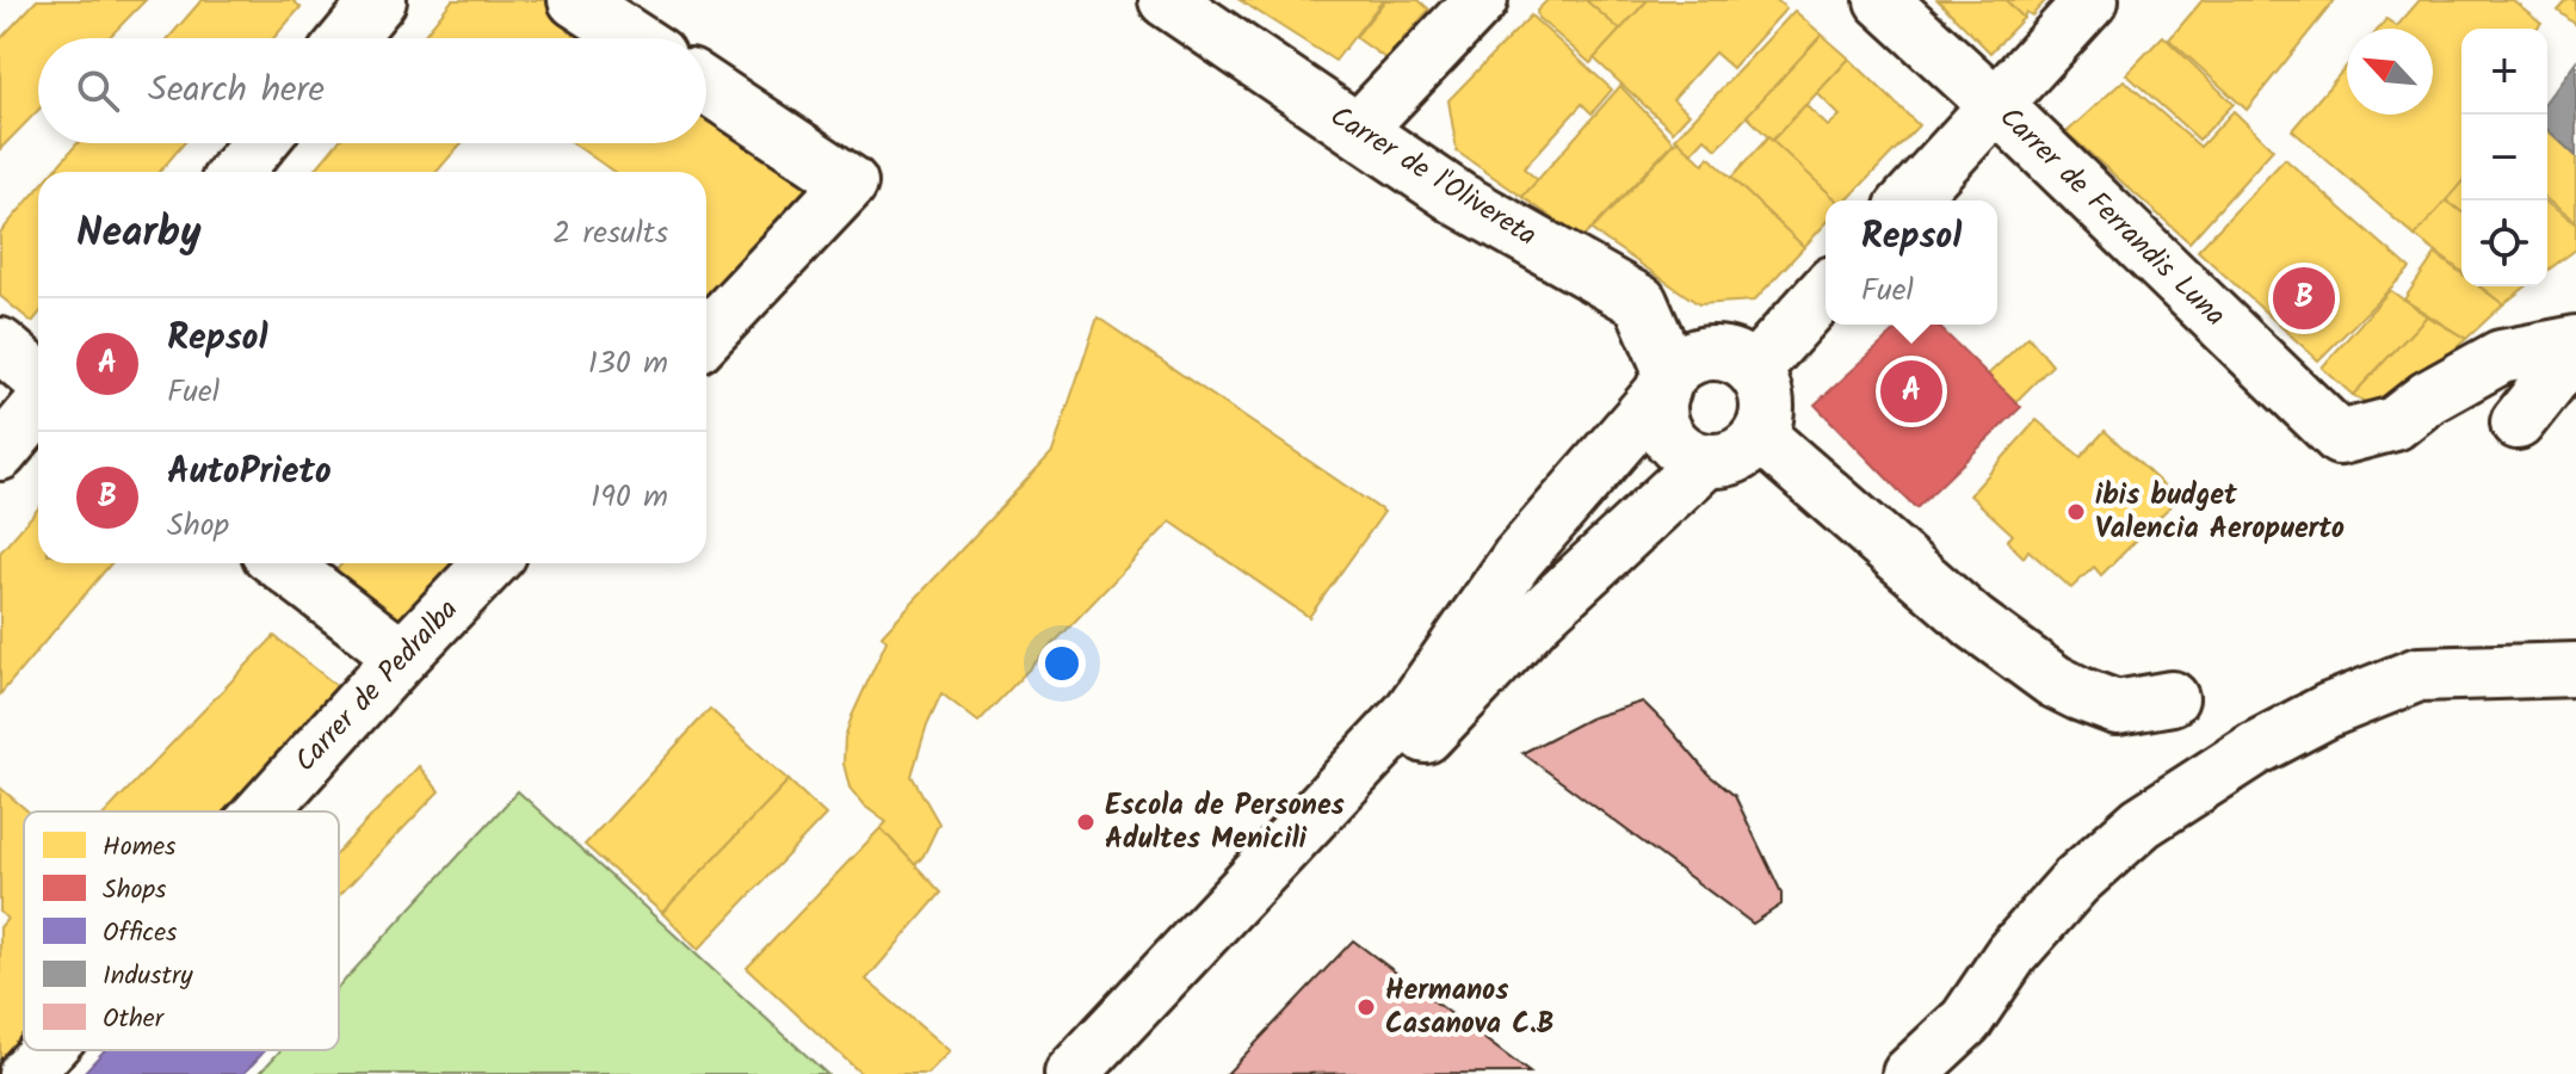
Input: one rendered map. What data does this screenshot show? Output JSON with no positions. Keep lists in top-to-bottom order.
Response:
{
  "streets": {
    "street": ["Carrer de l'Olivereta", "Carrer de Ferrandis Luna", "Carrer de Pedralba"]
  },
  "places": ["ibis budget Valencia Aeropuerto", "Escola de Persones Adultes Menicili", "Hermanos Casanova C.B"],
  "legend": [
    "Homes",
    "Shops",
    "Offices",
    "Industry",
    "Other"
  ],
  "north": "top left",
  "page": {
    "map_buttons": ["+", "−"],
    "search": "Search here",
    "heading": ["Nearby", "2 results"],
    "popup": ["Repsol", "Fuel"],
    "pins": ["B", "A"],
    "list": [
      {
        "mark": "A",
        "name": "Repsol",
        "note": "Fuel",
        "value": "130 m"
      },
      {
        "mark": "B",
        "name": "AutoPrieto",
        "note": "Shop",
        "value": "190 m"
      }
    ]
  }
}
